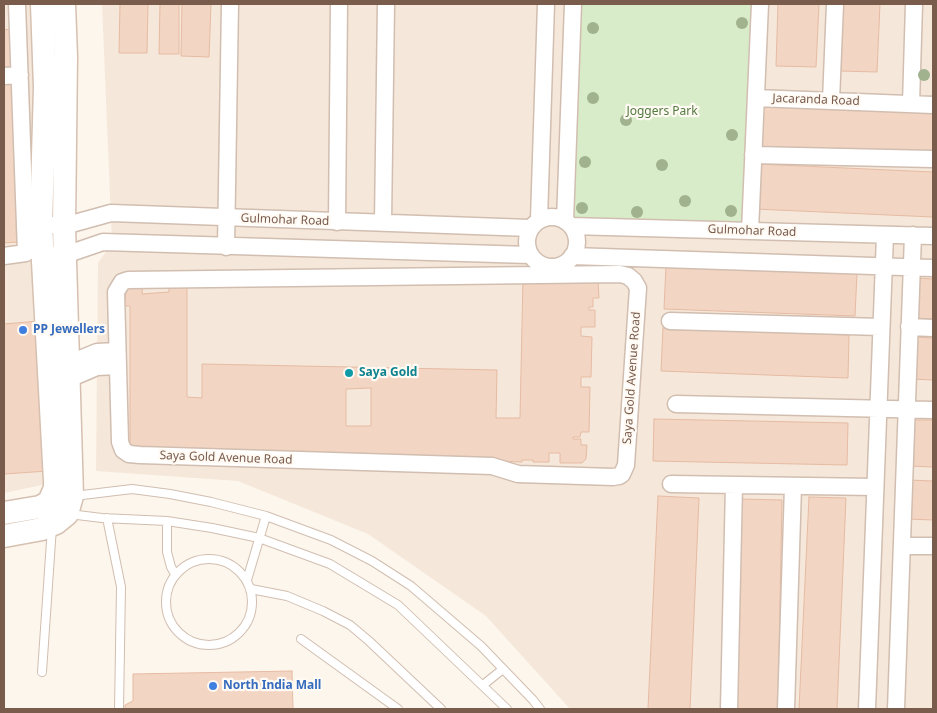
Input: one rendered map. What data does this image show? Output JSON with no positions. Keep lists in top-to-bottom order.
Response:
{
  "streets": {
    "street": ["Jacaranda Road", "Gulmohar Road", "Saya Gold Avenue Road"]
  },
  "parks": ["Joggers Park"],
  "places": ["PP Jewellers", "Saya Gold", "North India Mall"]
}
